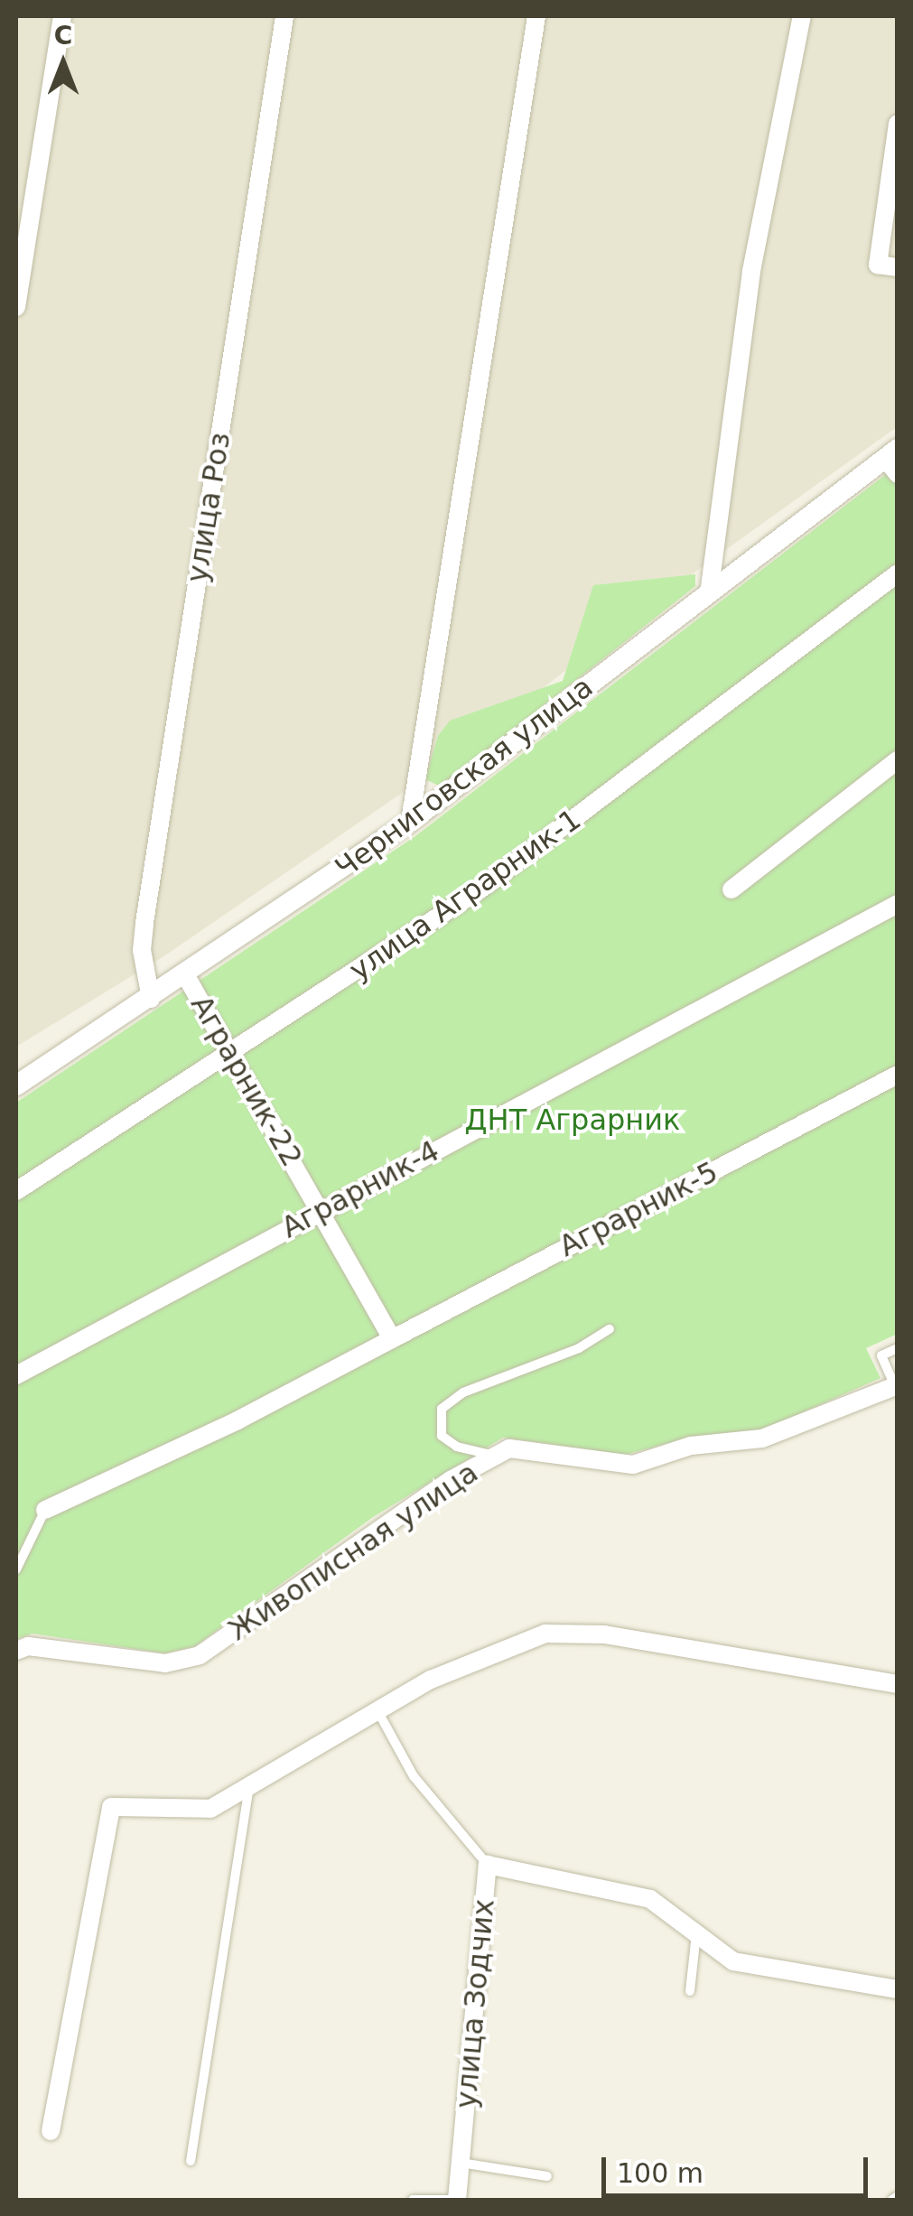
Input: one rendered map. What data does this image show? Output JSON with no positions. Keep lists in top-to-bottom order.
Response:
{
  "streets": {
    "street": [
      "улица Роз",
      "Черниговская улица",
      "улица Аграрник-1",
      "Аграрник-22",
      "Аграрник-4",
      "Аграрник-5",
      "Живописная улица",
      "улица Зодчих"
    ]
  },
  "crossings": [
    ["улица Роз", "Черниговская улица"],
    ["Черниговская улица", "Аграрник-22"],
    ["улица Аграрник-1", "Аграрник-22"],
    ["Аграрник-22", "Аграрник-4"],
    ["Аграрник-22", "Аграрник-5"]
  ],
  "parks": ["ДНТ Аграрник"],
  "scale_bar": "100 m",
  "north": "top"
}
